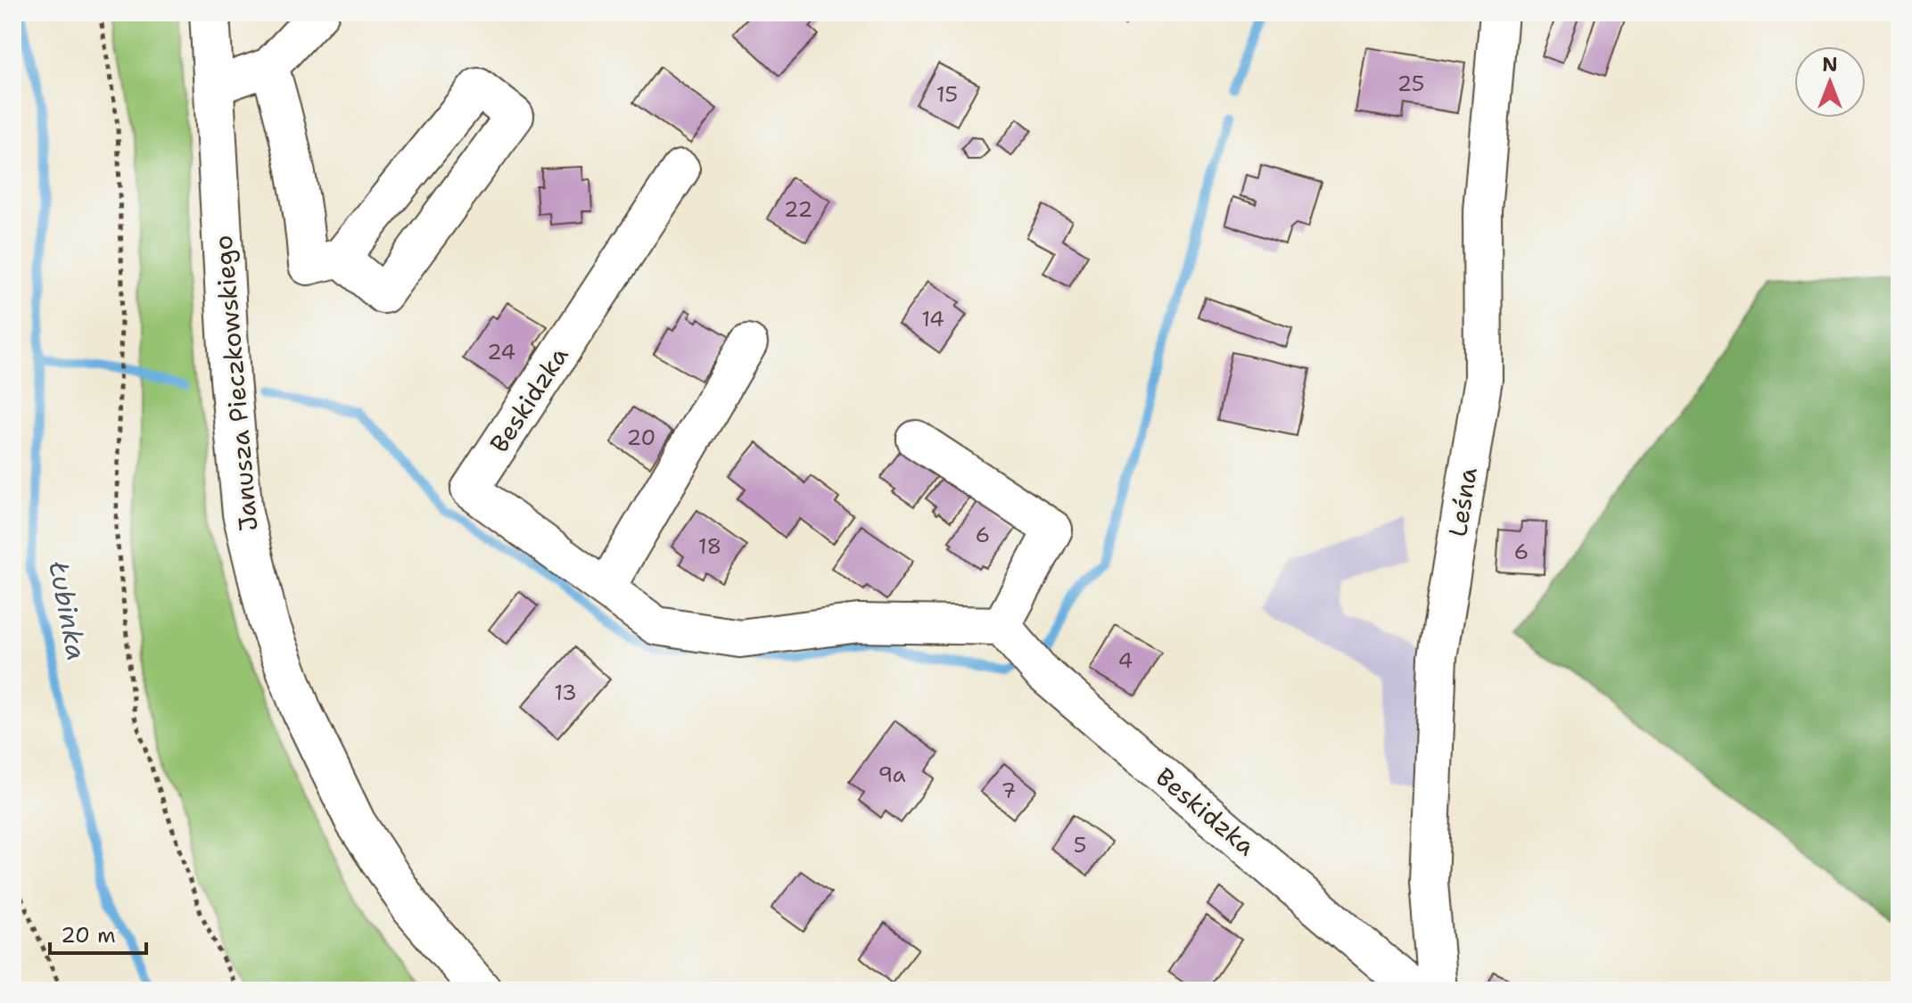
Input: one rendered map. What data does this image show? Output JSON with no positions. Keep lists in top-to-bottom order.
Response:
{
  "streets": {
    "main road": ["Janusza Pieczkowskiego"],
    "street": ["Beskidzka", "Leśna"]
  },
  "water": ["Łubinka"],
  "house_numbers": [
    "25",
    "15",
    "22",
    "14",
    "24",
    "20",
    "6",
    "18",
    "6",
    "4",
    "13",
    "9a",
    "7",
    "5"
  ],
  "scale_bar": "20 m",
  "north": "top"
}
